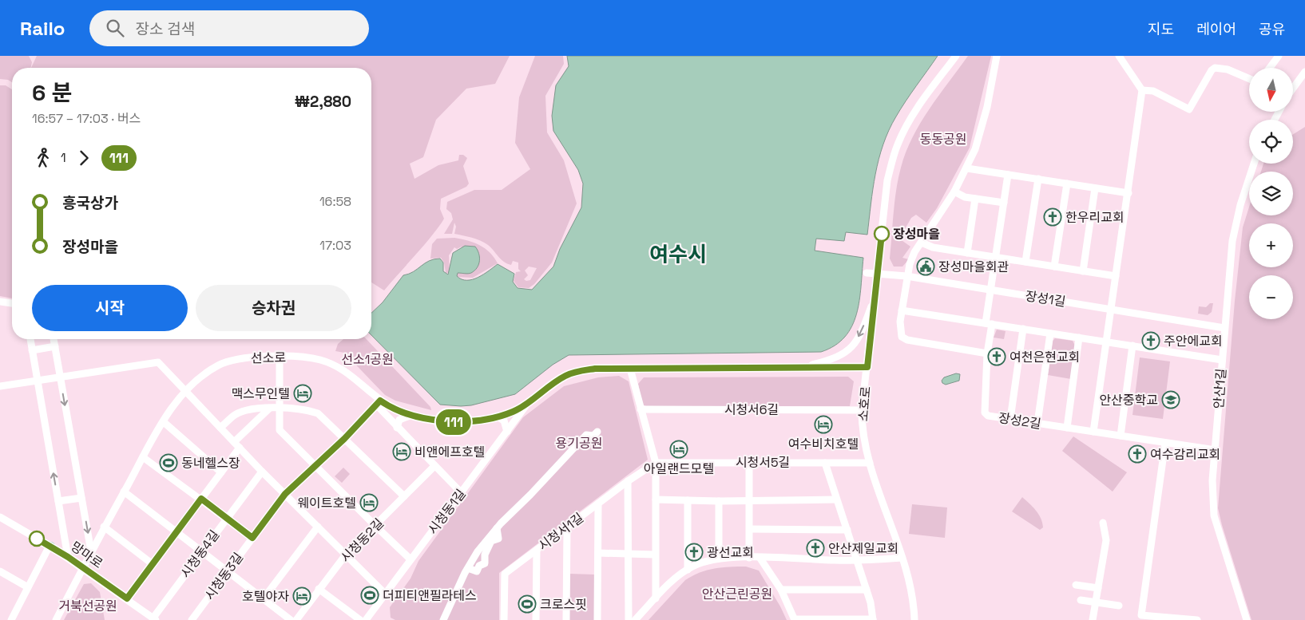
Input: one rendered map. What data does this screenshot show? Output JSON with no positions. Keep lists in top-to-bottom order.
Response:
{
  "streets": {
    "street": [
      "장성1길",
      "선소로",
      "안산1길",
      "소호로",
      "시청서6길",
      "장성2길",
      "시청서5길",
      "시청동1길",
      "시청서1길",
      "시청동2길",
      "시청동4길",
      "망마로",
      "시청동3길"
    ]
  },
  "crossings": [
    ["장성1길", "안산1길"],
    ["장성1길", "소호로"],
    ["선소로", "시청동1길"],
    ["선소로", "망마로"],
    ["선소로", "시청동3길"],
    ["안산1길", "장성2길"],
    ["소호로", "시청서6길"],
    ["소호로", "시청서5길"],
    ["시청서5길", "시청서1길"],
    ["시청동4길", "망마로"]
  ],
  "districts": ["여수시"],
  "parks": [
    "동동공원",
    "선소1공원",
    "용기공원",
    "안산근린공원",
    "거북선공원"
  ],
  "places": {
    "church": [
      "한우리교회",
      "주안에교회",
      "여천은현교회",
      "여수감리교회",
      "안산제일교회",
      "광선교회"
    ],
    "other": ["장성마을"],
    "public building": ["장성마을회관"],
    "hotel": [
      "맥스무인텔",
      "여수비치호텔",
      "아일랜드모텔",
      "비앤에프호텔",
      "웨이트호텔",
      "호텔야자"
    ],
    "school or university": ["안산중학교"],
    "sports": ["동네헬스장", "더피티앤필라테스", "크로스핏"]
  },
  "lines": ["bus line 111"],
  "north": "bottom",
  "page": {
    "header": "Railo",
    "search": "장소 검색",
    "nav": ["지도", "레이어", "공유"],
    "on_map": "111",
    "map_buttons": ["+", "−"],
    "heading": ["6 분", "16:57 – 17:03 · 버스", "₩2,880"],
    "legs": ["1", "111"],
    "list": [
      {
        "name": "흥국상가",
        "value": "16:58"
      },
      {
        "name": "장성마을",
        "value": "17:03"
      }
    ],
    "buttons": ["시작", "승차권"]
  }
}
